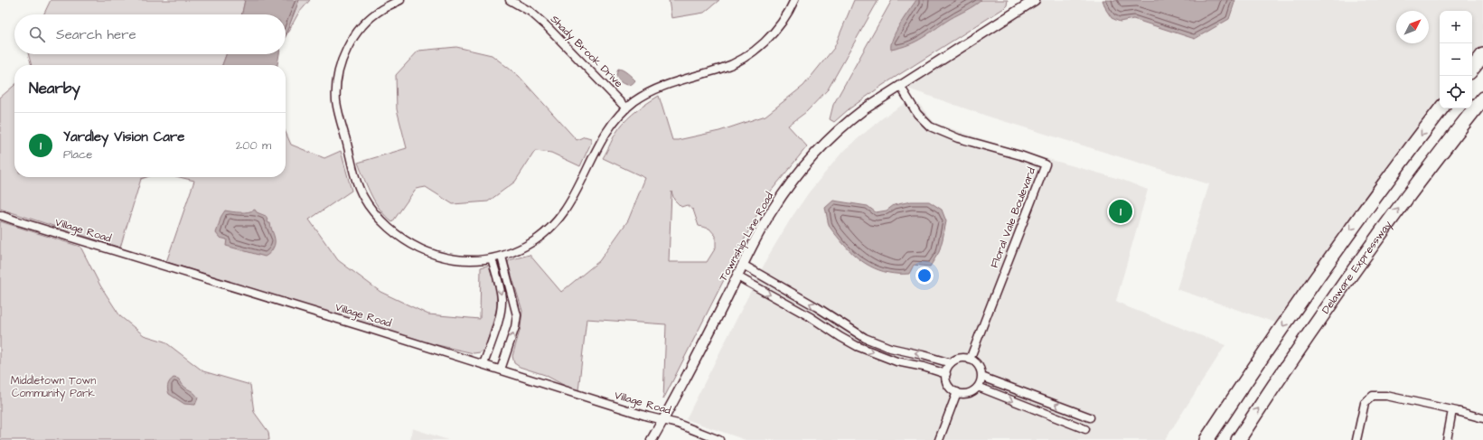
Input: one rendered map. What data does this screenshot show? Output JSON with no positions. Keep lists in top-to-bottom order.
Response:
{
  "streets": {
    "highway": ["Delaware Expressway"],
    "street": [
      "Shady Brook Drive",
      "Floral Vale Boulevard",
      "Village Road",
      "Township Line Road"
    ]
  },
  "crossings": [
    ["Floral Vale Boulevard", "Township Line Road"],
    ["Village Road", "Township Line Road"]
  ],
  "parks": ["Middletown Town Community Park"],
  "north": "top right",
  "page": {
    "map_buttons": ["+", "−"],
    "search": "Search here",
    "heading": "Nearby",
    "list": [
      {
        "mark": "1",
        "name": "Yardley Vision Care",
        "note": "Place",
        "value": "200 m"
      }
    ],
    "pins": "1"
  }
}
